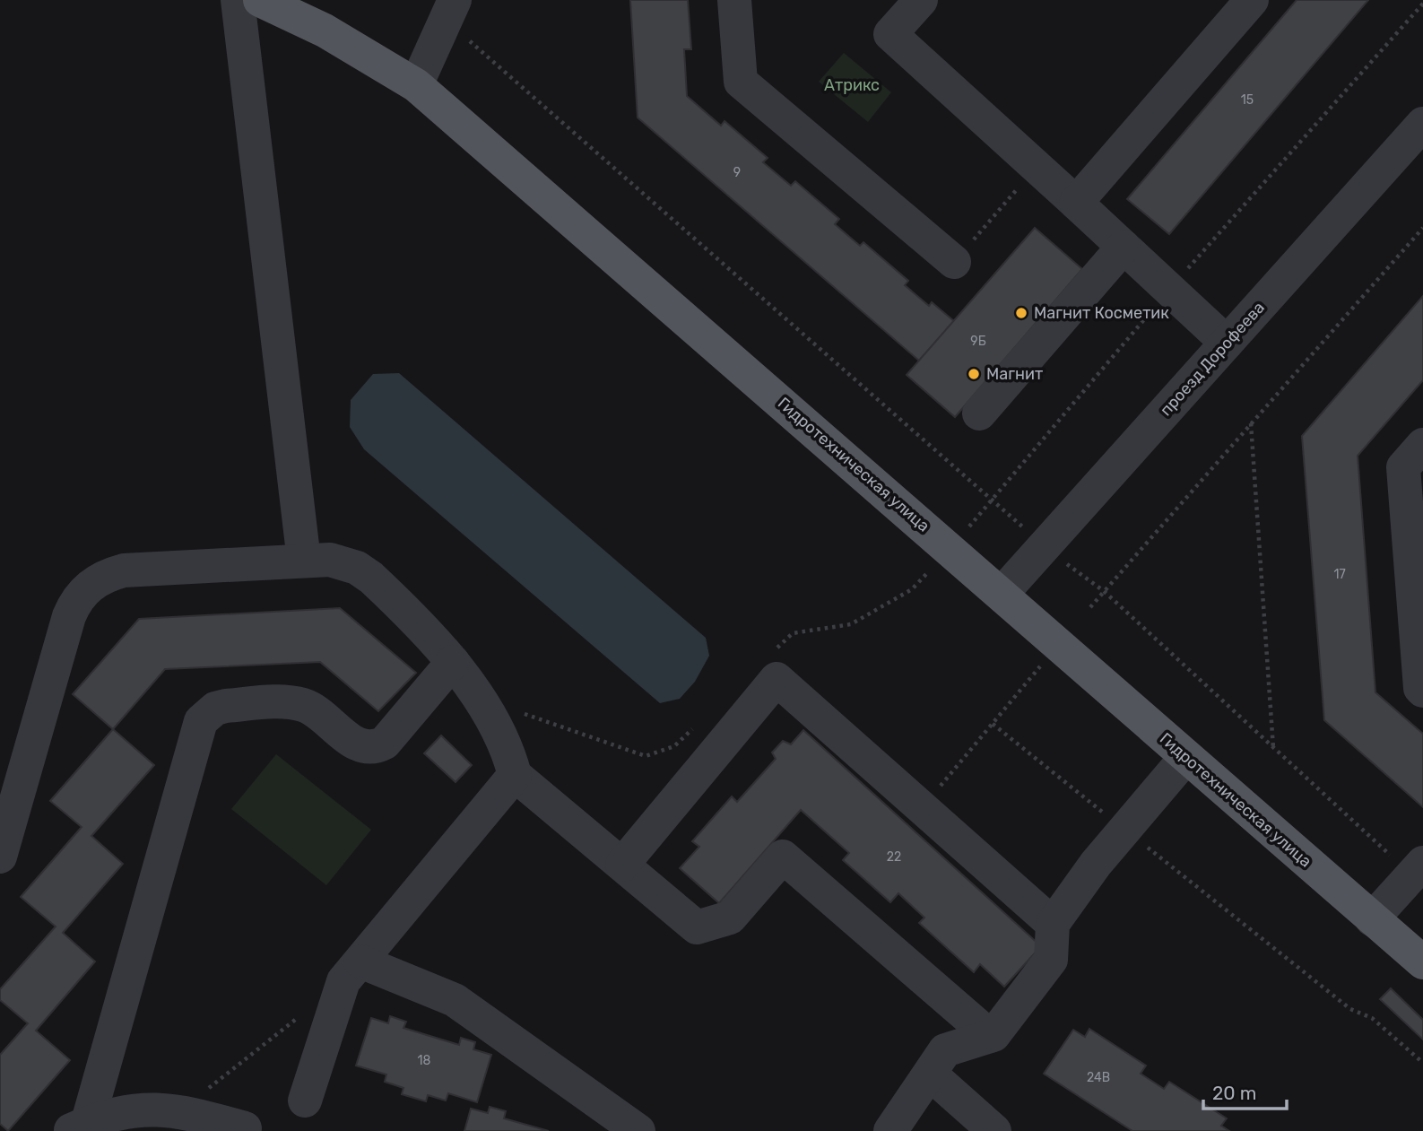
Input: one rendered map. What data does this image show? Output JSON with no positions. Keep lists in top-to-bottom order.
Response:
{
  "streets": {
    "main road": ["Гидротехническая улица"],
    "street": ["проезд Дорофеева"]
  },
  "crossings": [
    ["проезд Дорофеева", "Гидротехническая улица"]
  ],
  "parks": ["Атрикс"],
  "places": ["Магнит Косметик", "Магнит"],
  "house_numbers": [
    "15",
    "9",
    "9Б",
    "17",
    "22",
    "18",
    "24В"
  ],
  "scale_bar": "20 m"
}
